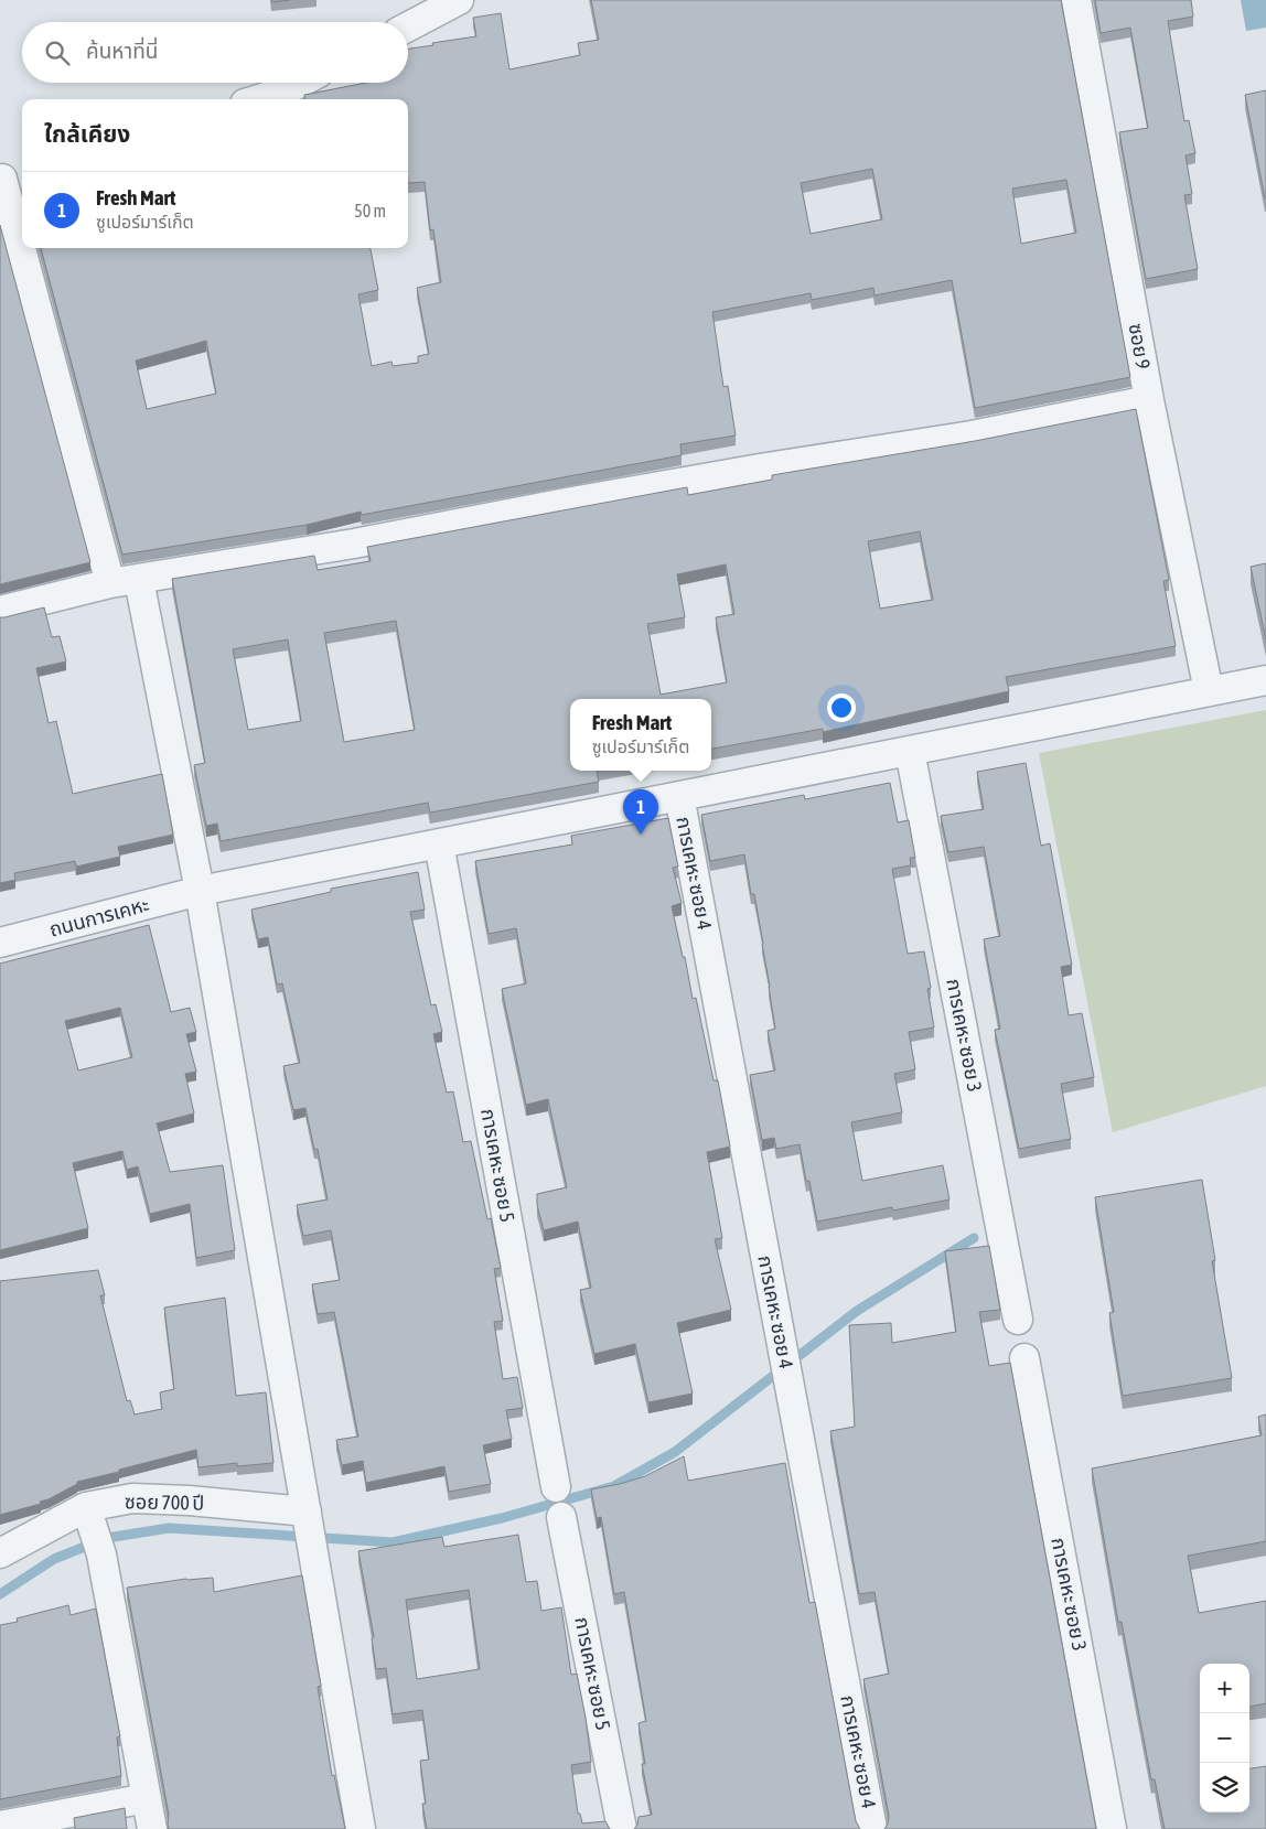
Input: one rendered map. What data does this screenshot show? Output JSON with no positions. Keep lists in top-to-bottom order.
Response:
{
  "streets": {
    "street": [
      "ซอย 9",
      "การเคหะ ซอย 4",
      "ถนนการเคหะ",
      "การเคหะ ซอย 3",
      "การเคหะ ซอย 5",
      "ซอย 700 ปี"
    ]
  },
  "crossings": [
    ["ซอย 9", "ถนนการเคหะ"],
    ["การเคหะ ซอย 4", "ถนนการเคหะ"],
    ["ถนนการเคหะ", "การเคหะ ซอย 3"],
    ["ถนนการเคหะ", "การเคหะ ซอย 5"]
  ],
  "page": {
    "search": "ค้นหาที่นี่",
    "heading": "ใกล้เคียง",
    "list": [
      {
        "mark": "1",
        "name": "Fresh Mart",
        "note": "ซูเปอร์มาร์เก็ต",
        "value": "50 m"
      }
    ],
    "popup": ["Fresh Mart", "ซูเปอร์มาร์เก็ต"],
    "pins": "1",
    "map_buttons": ["+", "−"]
  }
}
